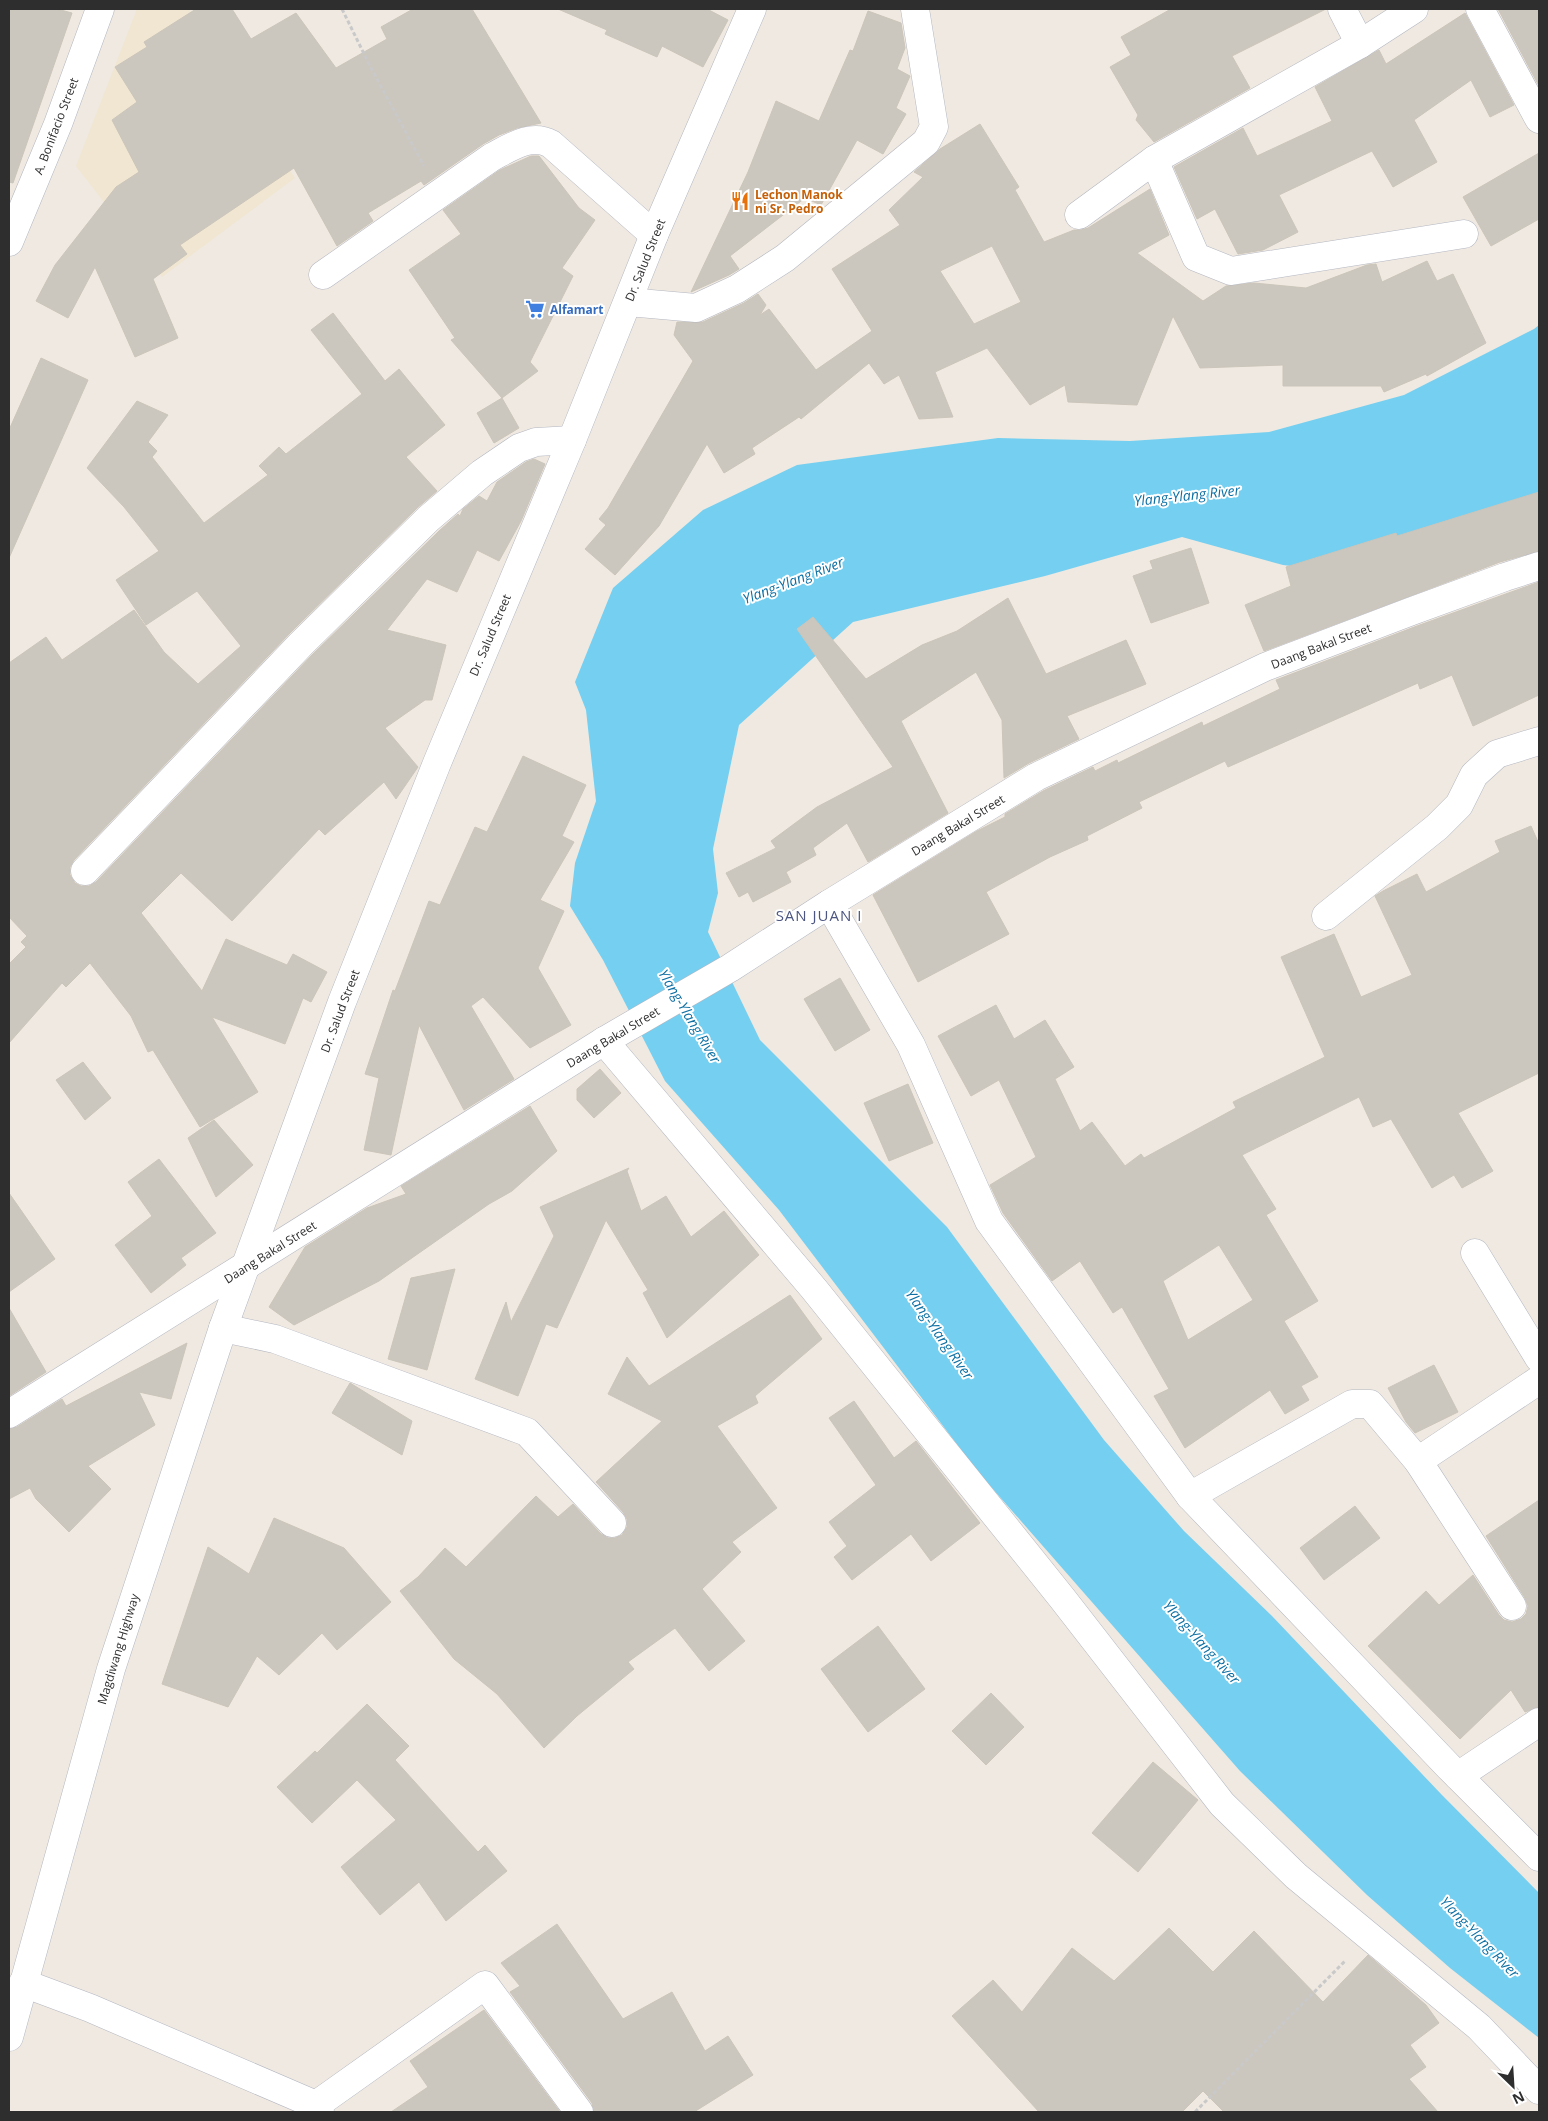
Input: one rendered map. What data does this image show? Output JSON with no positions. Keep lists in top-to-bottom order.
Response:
{
  "streets": {
    "street": [
      "A. Bonifacio Street",
      "Dr. Salud Street",
      "Daang Bakal Street",
      "Magdiwang Highway"
    ]
  },
  "crossings": [
    ["Dr. Salud Street", "Daang Bakal Street"],
    ["Dr. Salud Street", "Magdiwang Highway"],
    ["Daang Bakal Street", "Magdiwang Highway"]
  ],
  "districts": ["SAN JUAN I"],
  "water": ["Ylang-Ylang River"],
  "places": {
    "restaurant": ["Lechon Manok ni Sr. Pedro"],
    "supermarket": ["Alfamart"]
  },
  "north": "bottom right"
}
